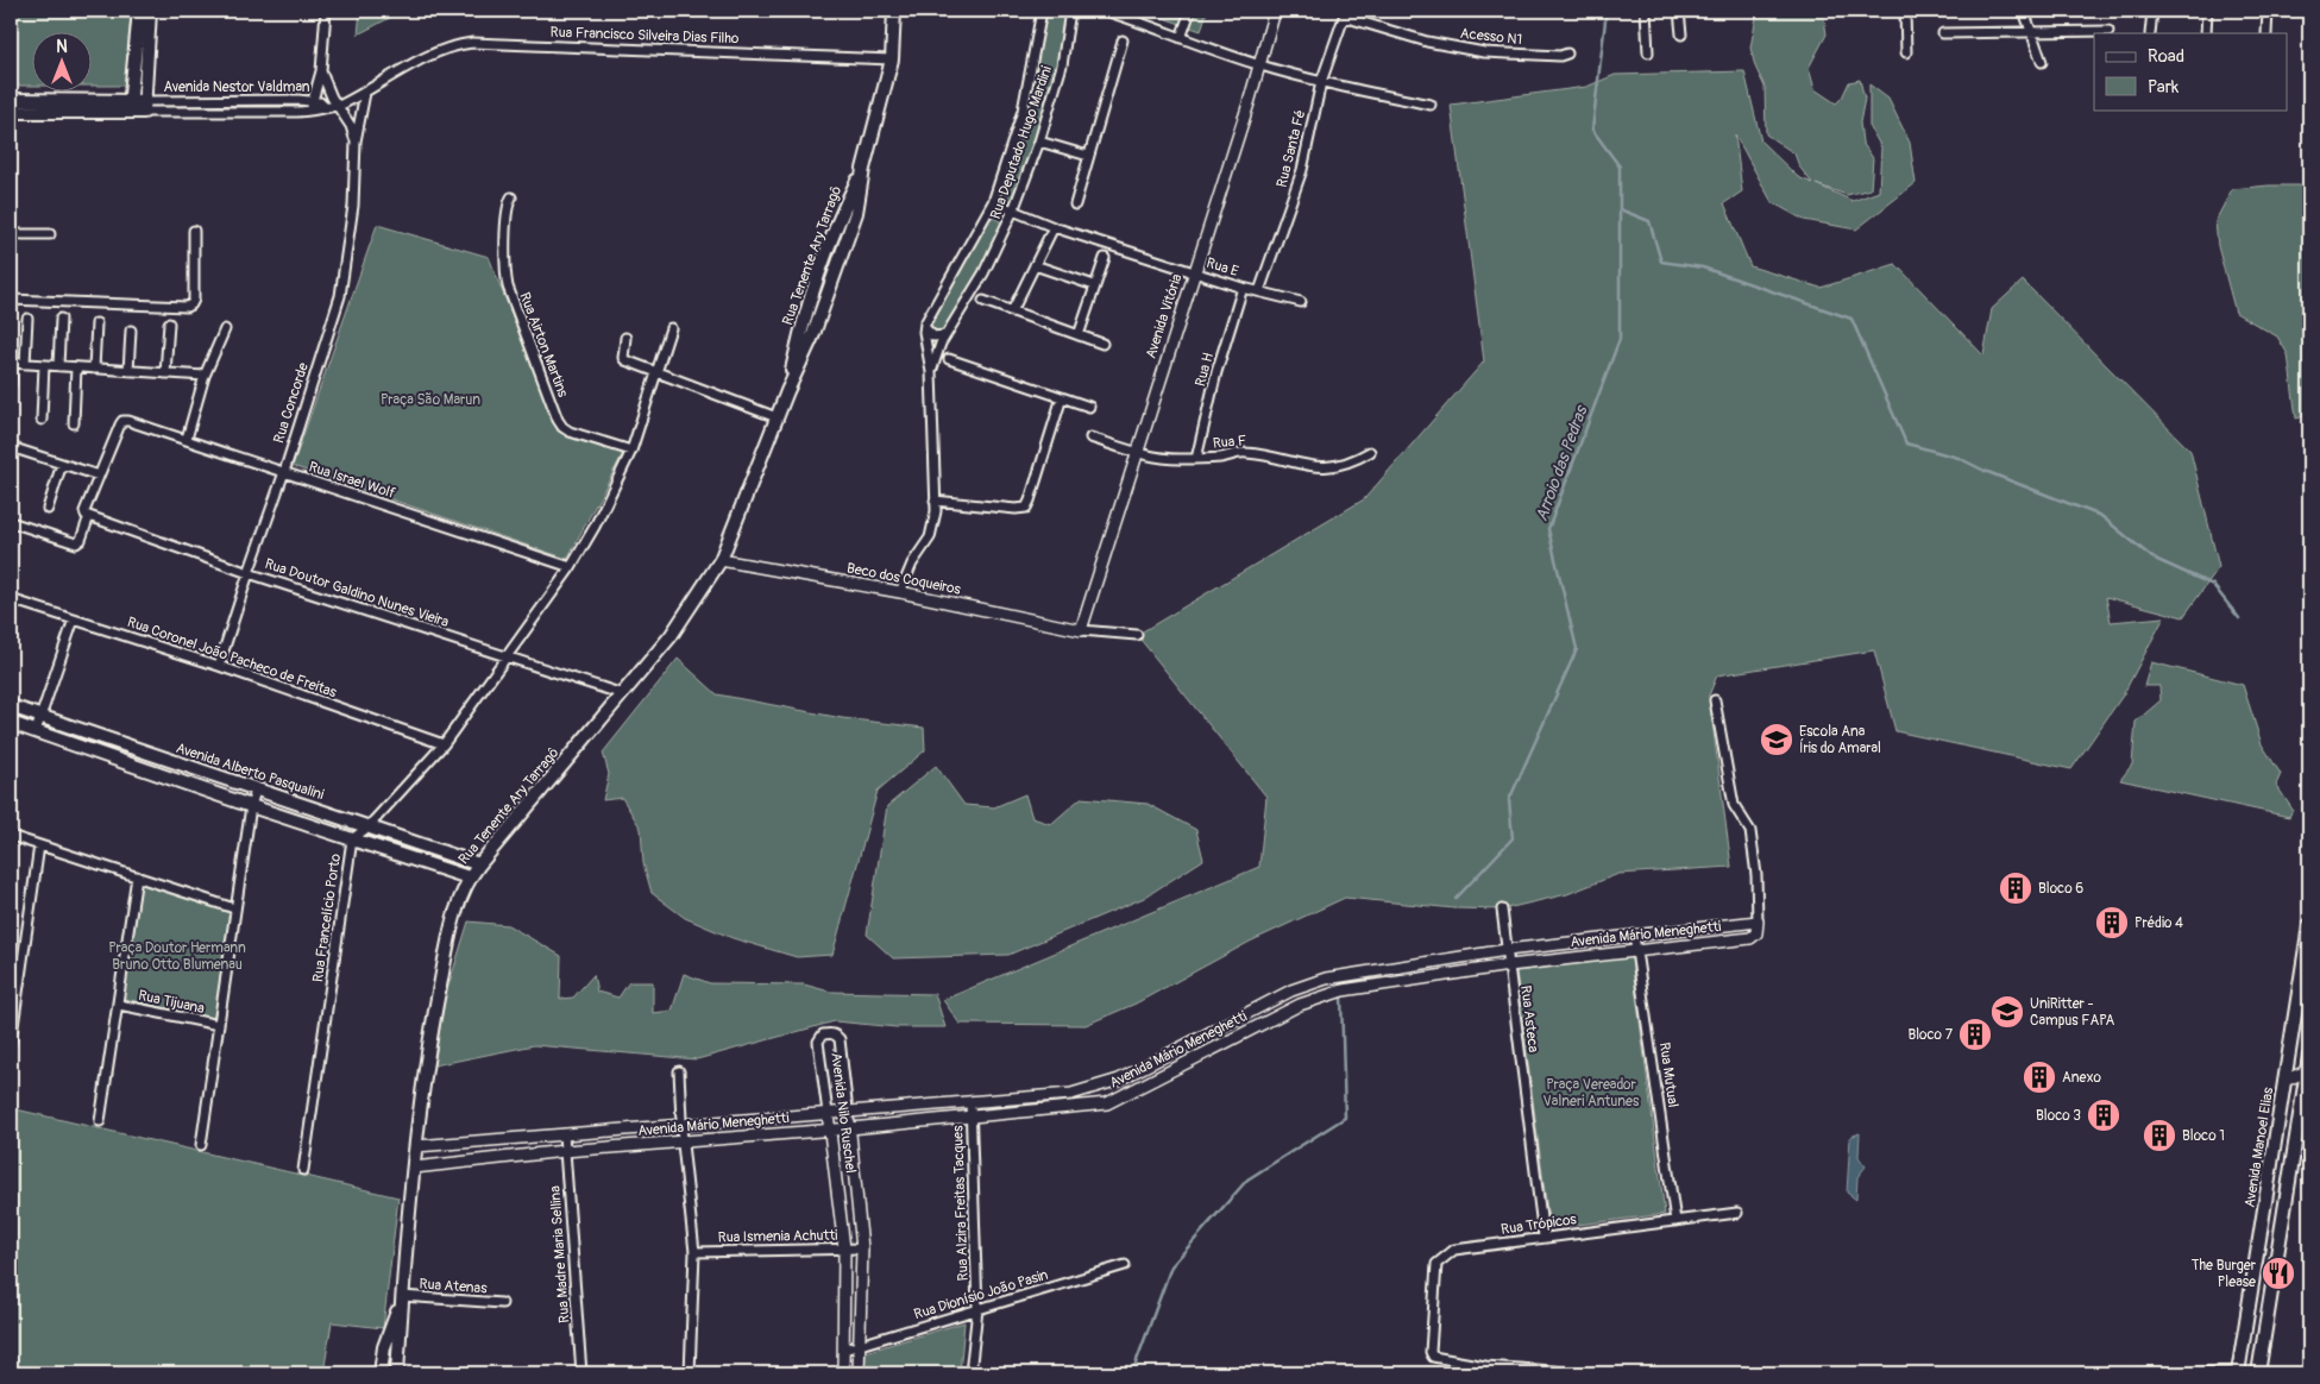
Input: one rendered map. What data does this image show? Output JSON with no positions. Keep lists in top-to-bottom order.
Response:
{
  "streets": {
    "main road": [
      "Avenida Nestor Valdman",
      "Rua Tenente Ary Tarragô",
      "Avenida Alberto Pasqualini",
      "Avenida Manoel Elias"
    ],
    "street": [
      "Rua Francisco Silveira Dias Filho",
      "Acesso N1",
      "Rua Deputado Hugo Mardini",
      "Rua Santa Fé",
      "Rua E",
      "Avenida Vitória",
      "Rua Airton Martins",
      "Rua H",
      "Rua Concorde",
      "Rua F",
      "Rua Israel Wolf",
      "Beco dos Coqueiros",
      "Rua Doutor Galdino Nunes Vieira",
      "Rua Coronel João Pacheco de Freitas",
      "Rua Francelício Porto",
      "Avenida Mário Meneghetti",
      "Rua Tijuana",
      "Rua Asteca",
      "Rua Mutual",
      "Avenida Nilo Ruschel",
      "Rua Alzira Freitas Tacques",
      "Rua Trópicos",
      "Rua Ismenia Achutti",
      "Rua Madre Maria Sellina",
      "Rua Atenas",
      "Rua Dionísio João Pasin"
    ]
  },
  "crossings": [
    ["Rua Francisco Silveira Dias Filho", "Rua Tenente Ary Tarragô"],
    ["Rua Francisco Silveira Dias Filho", "Rua Concorde"],
    ["Acesso N1", "Rua Santa Fé"],
    ["Rua Deputado Hugo Mardini", "Rua E"],
    ["Rua Deputado Hugo Mardini", "Beco dos Coqueiros"],
    ["Rua Santa Fé", "Rua E"],
    ["Rua Tenente Ary Tarragô", "Beco dos Coqueiros"],
    ["Rua Tenente Ary Tarragô", "Rua Doutor Galdino Nunes Vieira"],
    ["Rua Tenente Ary Tarragô", "Avenida Alberto Pasqualini"],
    ["Rua Tenente Ary Tarragô", "Avenida Mário Meneghetti"],
    ["Rua Tenente Ary Tarragô", "Rua Atenas"],
    ["Rua E", "Avenida Vitória"],
    ["Rua E", "Rua H"],
    ["Avenida Vitória", "Rua F"],
    ["Avenida Vitória", "Beco dos Coqueiros"],
    ["Rua Airton Martins", "Rua Francelício Porto"],
    ["Rua H", "Rua F"],
    ["Rua Concorde", "Rua Israel Wolf"],
    ["Rua Concorde", "Rua Doutor Galdino Nunes Vieira"],
    ["Rua Concorde", "Rua Coronel João Pacheco de Freitas"],
    ["Rua Israel Wolf", "Rua Francelício Porto"],
    ["Rua Doutor Galdino Nunes Vieira", "Rua Francelício Porto"],
    ["Rua Coronel João Pacheco de Freitas", "Rua Francelício Porto"],
    ["Avenida Alberto Pasqualini", "Rua Francelício Porto"],
    ["Avenida Mário Meneghetti", "Rua Asteca"],
    ["Avenida Mário Meneghetti", "Rua Mutual"],
    ["Avenida Mário Meneghetti", "Avenida Nilo Ruschel"],
    ["Avenida Mário Meneghetti", "Rua Alzira Freitas Tacques"],
    ["Avenida Mário Meneghetti", "Rua Madre Maria Sellina"],
    ["Rua Asteca", "Rua Trópicos"],
    ["Rua Mutual", "Rua Trópicos"],
    ["Avenida Nilo Ruschel", "Rua Ismenia Achutti"],
    ["Avenida Nilo Ruschel", "Rua Dionísio João Pasin"],
    ["Rua Alzira Freitas Tacques", "Rua Dionísio João Pasin"]
  ],
  "water": ["Arroio das Pedras"],
  "parks": ["Praça São Marun", "Praça Doutor Hermann Bruno Otto Blumenau", "Praça Vereador Valneri Antunes"],
  "places": {
    "school or university": ["Escola Ana Íris do Amaral", "UniRitter - Campus FAPA"],
    "building": [
      "Bloco 6",
      "Prédio 4",
      "Bloco 7",
      "Anexo",
      "Bloco 3",
      "Bloco 1"
    ],
    "restaurant": ["The Burger Please"]
  },
  "legend": ["Road", "Park"],
  "north": "top"
}
